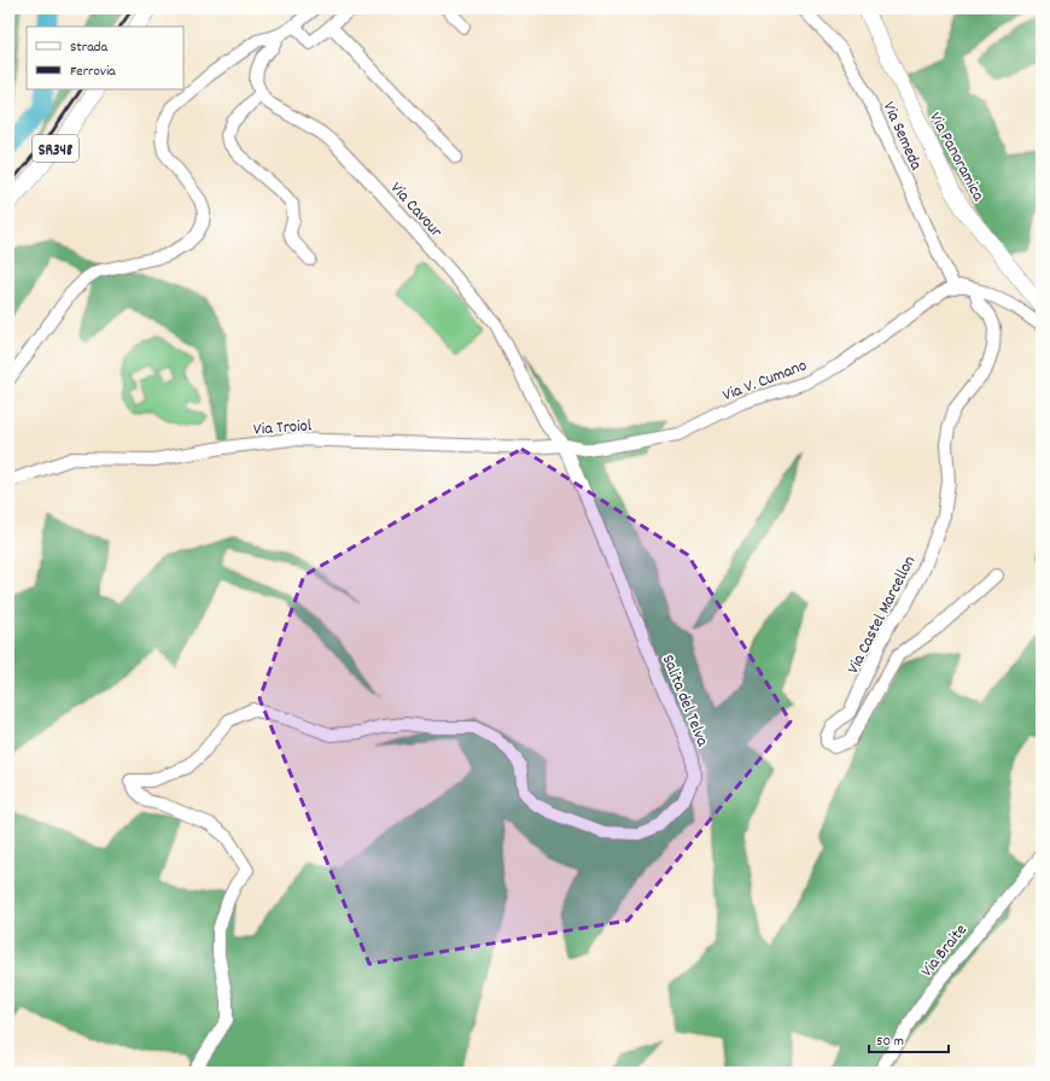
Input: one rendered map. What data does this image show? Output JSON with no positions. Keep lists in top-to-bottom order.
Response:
{
  "streets": {
    "main road": ["SR348", "Via Panoramica"],
    "street": [
      "Via Semeda",
      "Via Cavour",
      "Via V. Cumano",
      "Via Troiol",
      "Via Castel Marcellon",
      "Salita del Telva",
      "Via Braite"
    ]
  },
  "crossings": [
    ["Via Semeda", "Via V. Cumano"],
    ["Via Cavour", "Via V. Cumano"],
    ["Via Cavour", "Via Troiol"],
    ["Via Cavour", "Salita del Telva"],
    ["Via V. Cumano", "Via Troiol"],
    ["Via V. Cumano", "Salita del Telva"],
    ["Via Troiol", "Salita del Telva"]
  ],
  "legend": ["Strada", "Ferrovia"],
  "scale_bar": "50 m"
}
